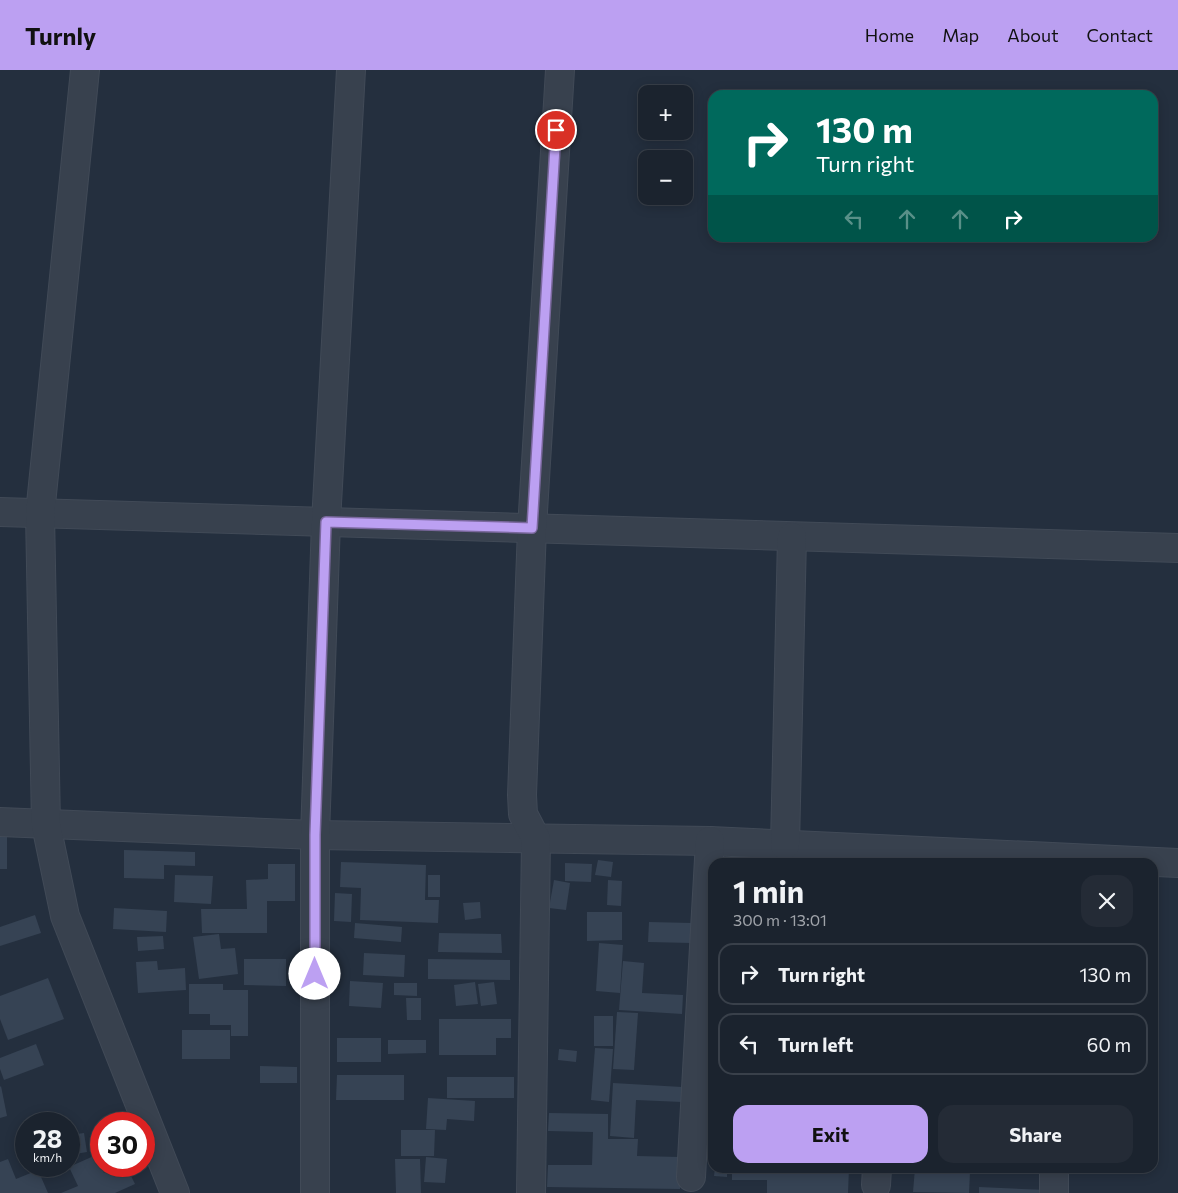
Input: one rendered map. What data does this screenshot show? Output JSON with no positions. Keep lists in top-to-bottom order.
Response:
{
  "page": {
    "header": "Turnly",
    "nav": [
      "Home",
      "Map",
      "About",
      "Contact"
    ],
    "map_buttons": ["+", "−"],
    "turn": ["130 m", "Turn right"],
    "heading": ["1 min", "300 m · 13:01"],
    "list": [
      {
        "name": "Turn right",
        "value": "130 m"
      },
      {
        "name": "Turn left",
        "value": "60 m"
      }
    ],
    "buttons": ["Exit", "Share"],
    "speed": "28 km/h",
    "limit": "30"
  }
}
